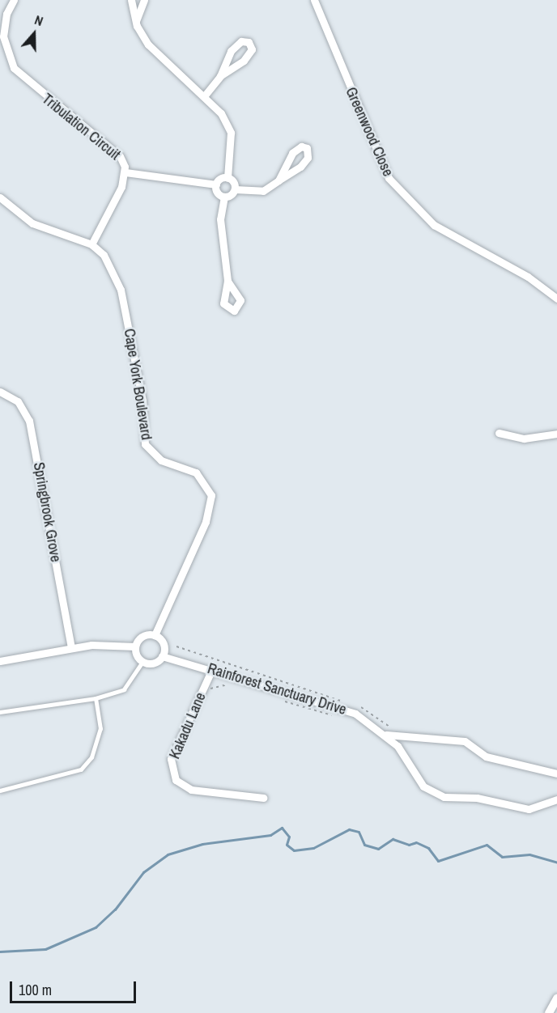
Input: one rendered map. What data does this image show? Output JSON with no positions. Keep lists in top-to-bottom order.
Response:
{
  "streets": {
    "street": [
      "Tribulation Circuit",
      "Greenwood Close",
      "Cape York Boulevard",
      "Springbrook Grove",
      "Rainforest Sanctuary Drive",
      "Kakadu Lane"
    ]
  },
  "crossings": [
    ["Tribulation Circuit", "Cape York Boulevard"],
    ["Cape York Boulevard", "Rainforest Sanctuary Drive"],
    ["Rainforest Sanctuary Drive", "Kakadu Lane"]
  ],
  "scale_bar": "100 m",
  "north": "top"
}
